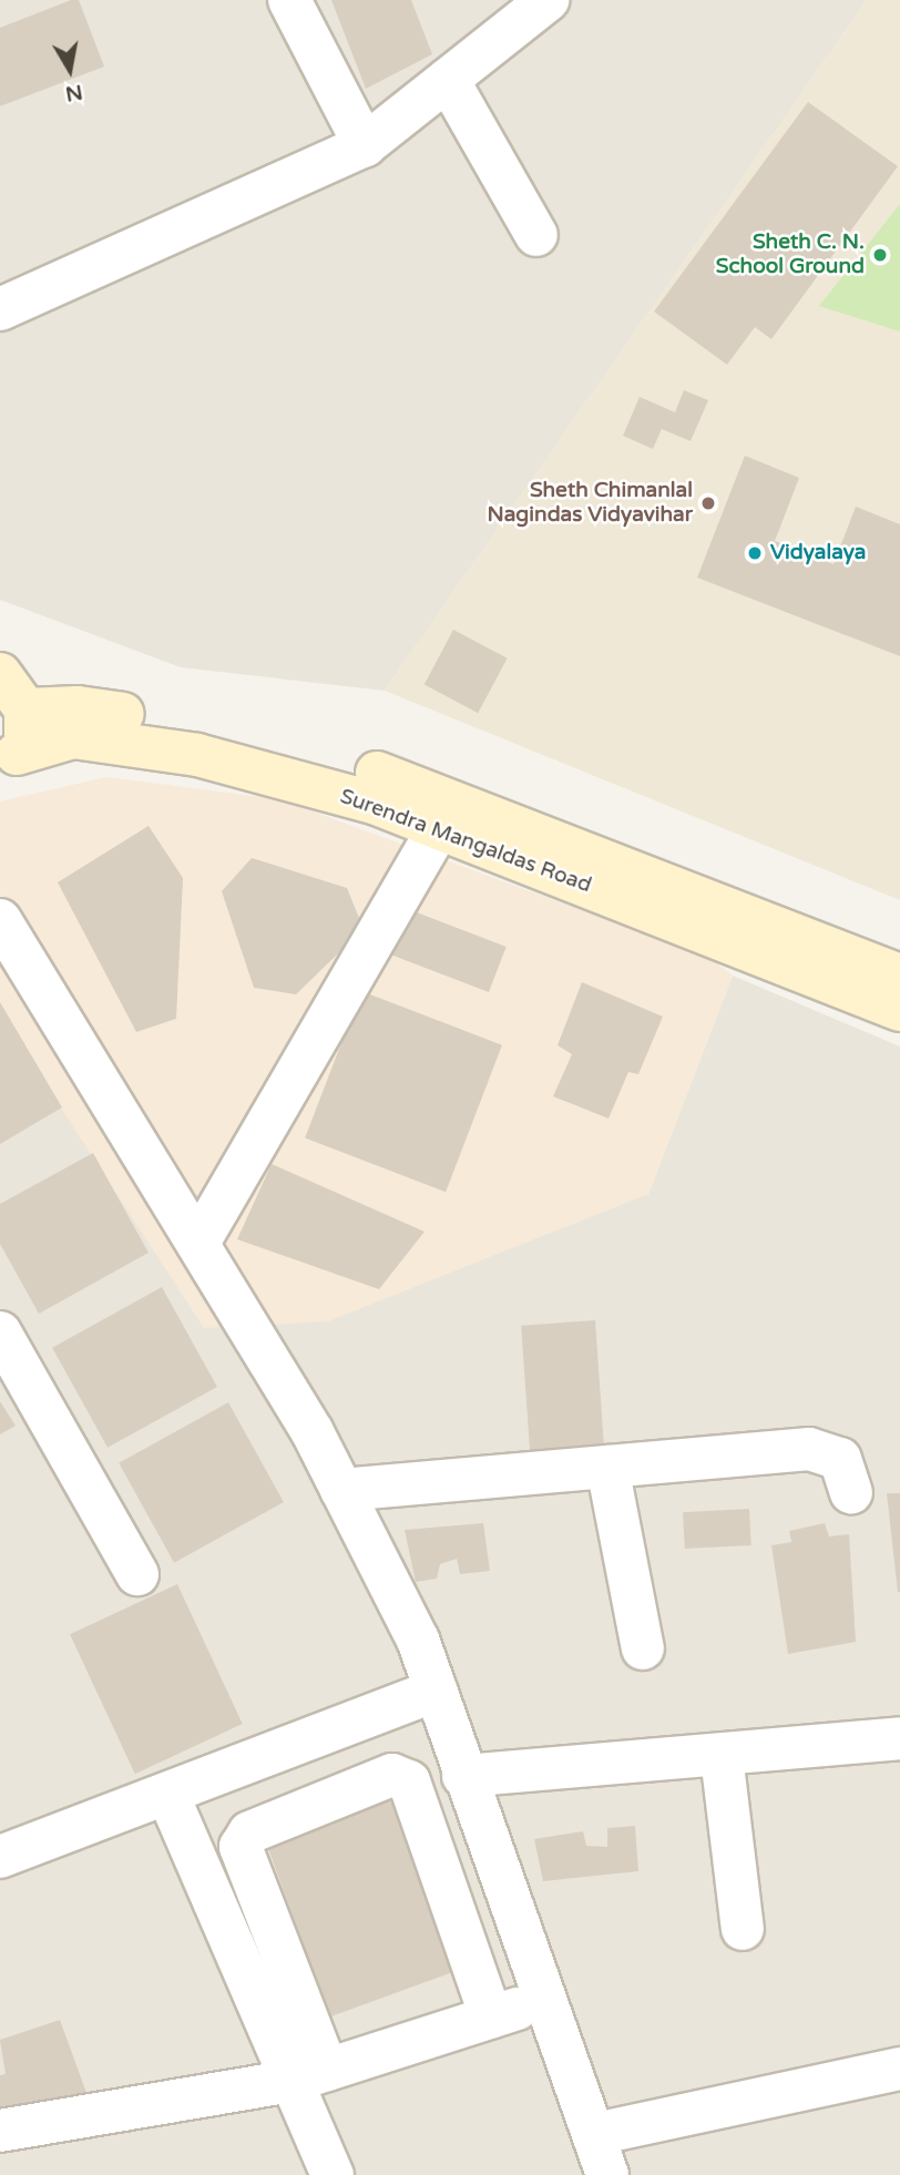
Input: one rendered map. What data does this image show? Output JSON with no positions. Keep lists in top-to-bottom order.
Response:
{
  "streets": {
    "main road": ["Surendra Mangaldas Road"]
  },
  "places": ["Sheth C. N. School Ground", "Sheth Chimanlal Nagindas Vidyavihar", "Vidyalaya"],
  "north": "bottom"
}
